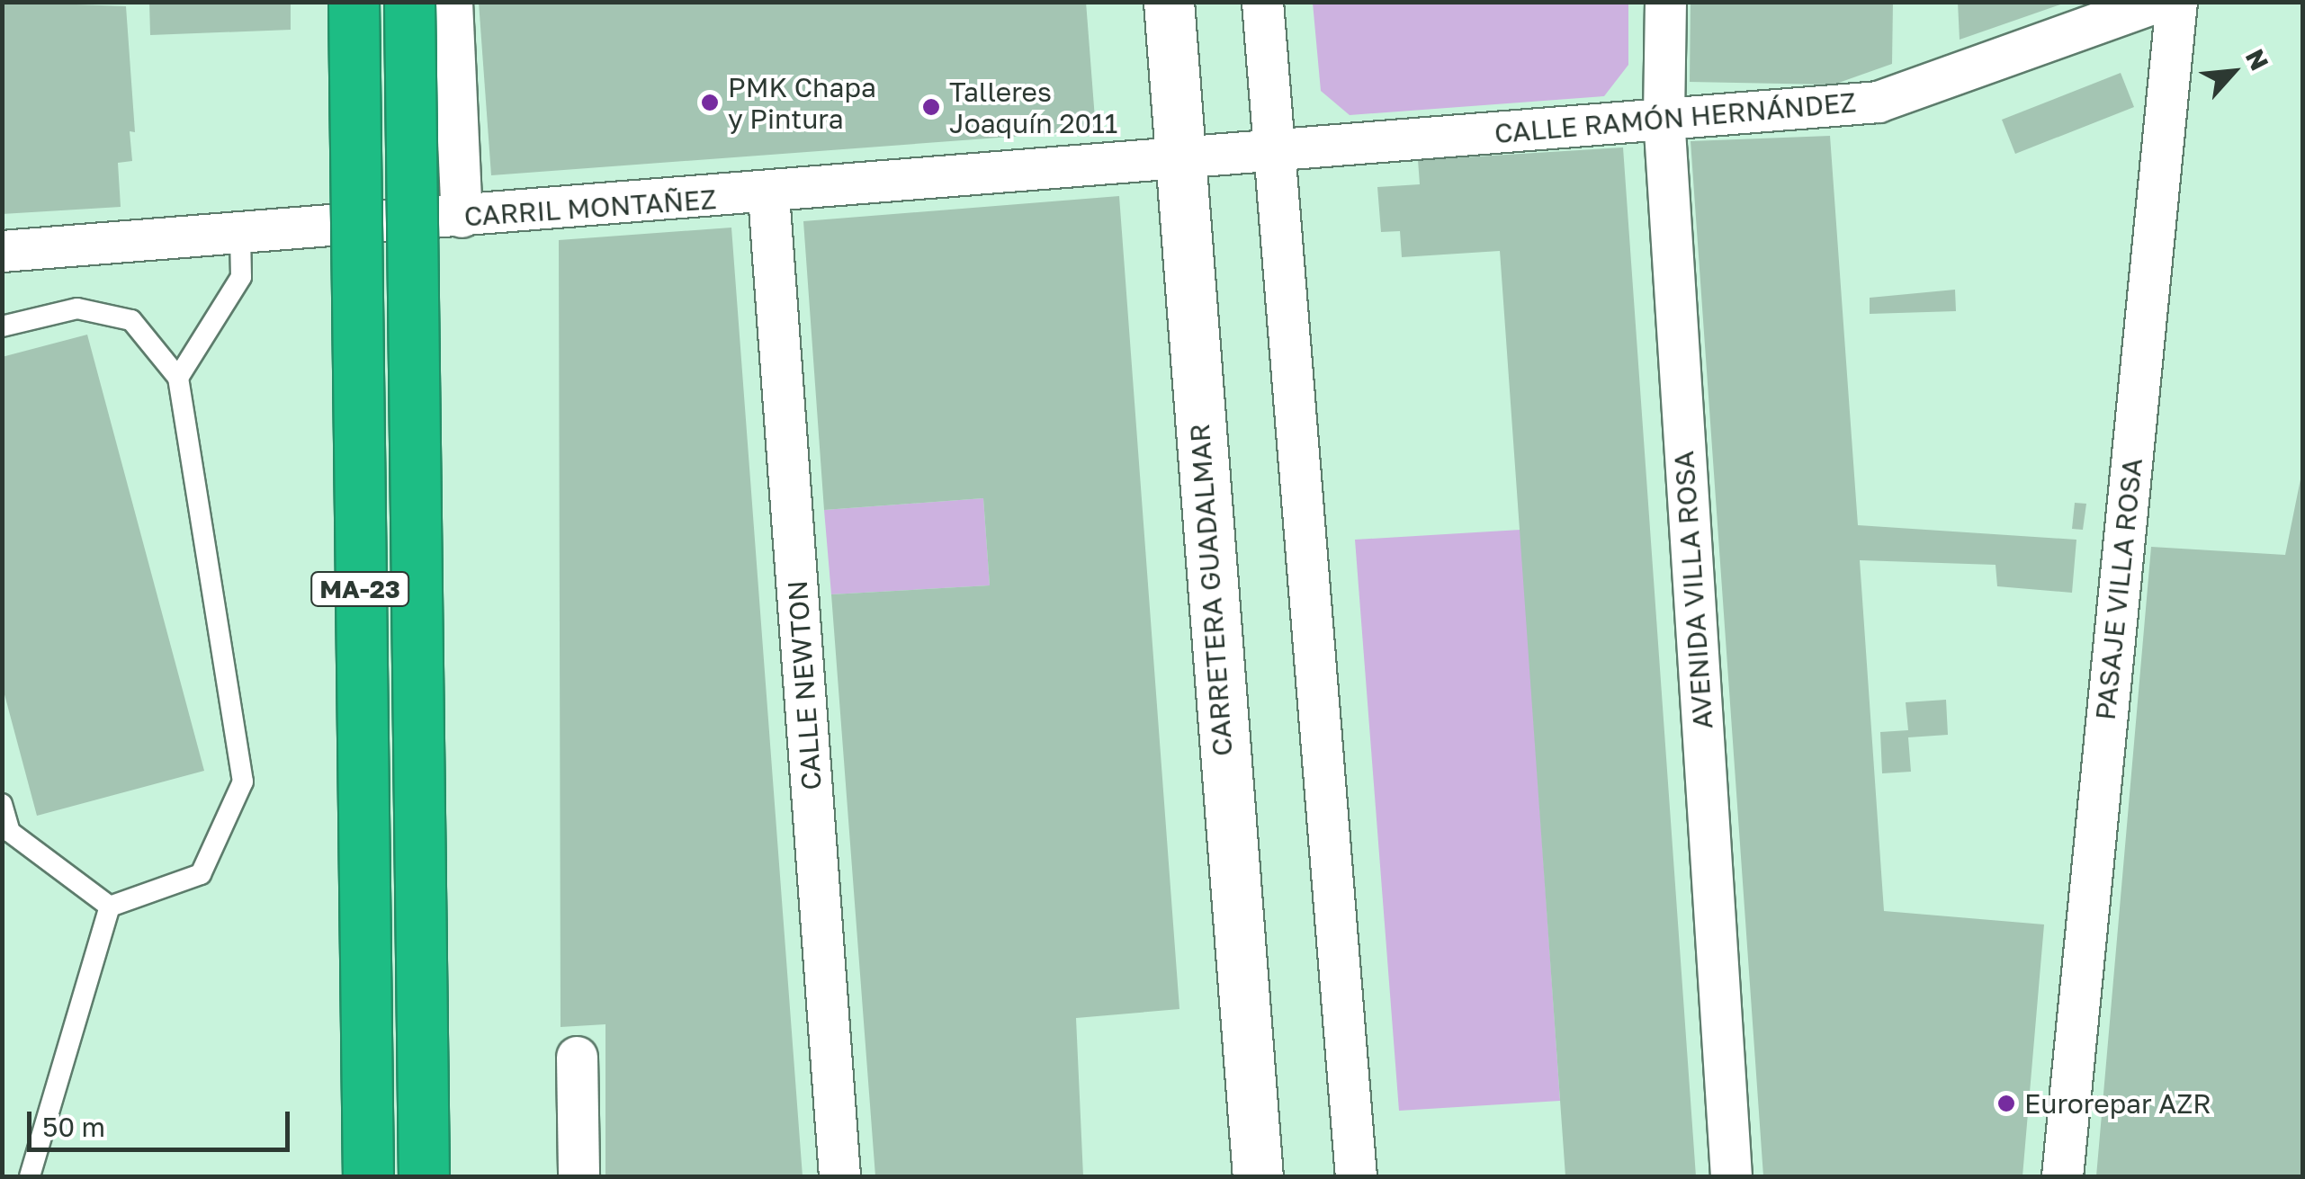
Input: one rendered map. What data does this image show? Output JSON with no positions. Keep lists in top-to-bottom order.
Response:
{
  "streets": {
    "highway": ["MA-23"],
    "street": [
      "CALLE RAMÓN HERNÁNDEZ",
      "CARRIL MONTAÑEZ",
      "PASAJE VILLA ROSA",
      "CARRETERA GUADALMAR",
      "AVENIDA VILLA ROSA",
      "CALLE NEWTON"
    ]
  },
  "crossings": [
    ["CALLE RAMÓN HERNÁNDEZ", "CARRIL MONTAÑEZ"],
    ["CALLE RAMÓN HERNÁNDEZ", "CARRETERA GUADALMAR"],
    ["CALLE RAMÓN HERNÁNDEZ", "AVENIDA VILLA ROSA"],
    ["CARRIL MONTAÑEZ", "CARRETERA GUADALMAR"],
    ["CARRIL MONTAÑEZ", "CALLE NEWTON"]
  ],
  "places": ["PMK Chapa y Pintura", "Talleres Joaquín 2011", "Eurorepar AZR"],
  "scale_bar": "50 m",
  "north": "top right"
}
